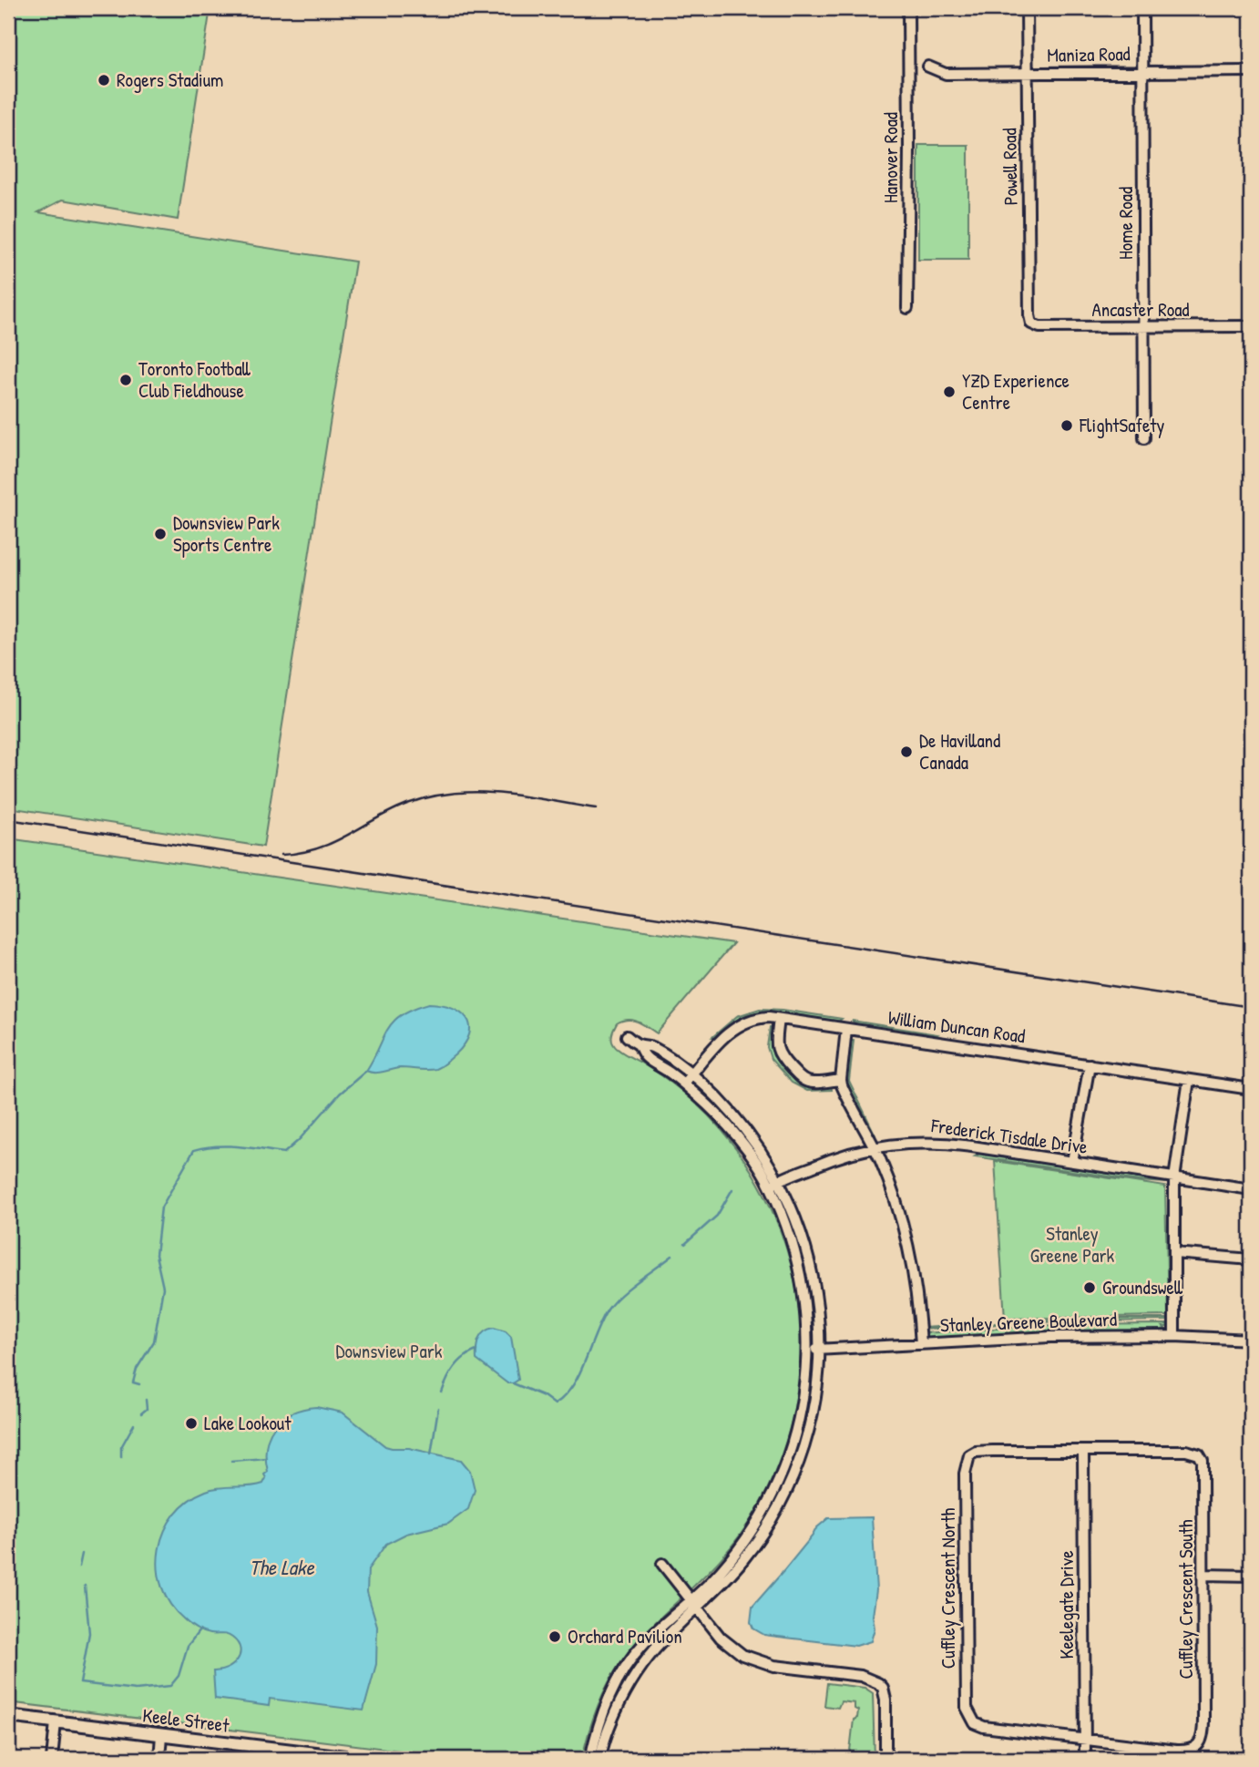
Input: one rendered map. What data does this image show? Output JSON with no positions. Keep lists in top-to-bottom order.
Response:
{
  "streets": {
    "main road": ["Keele Street"],
    "street": [
      "Maniza Road",
      "Hanover Road",
      "Powell Road",
      "Home Road",
      "Ancaster Road",
      "William Duncan Road",
      "Frederick Tisdale Drive",
      "Stanley Greene Boulevard",
      "Cuffley Crescent North",
      "Cuffley Crescent South",
      "Keelegate Drive"
    ]
  },
  "crossings": [
    ["Maniza Road", "Powell Road"],
    ["Maniza Road", "Home Road"],
    ["Powell Road", "Ancaster Road"],
    ["Home Road", "Ancaster Road"],
    ["Cuffley Crescent North", "Cuffley Crescent South"],
    ["Cuffley Crescent North", "Keelegate Drive"],
    ["Cuffley Crescent South", "Keelegate Drive"]
  ],
  "water": ["The Lake"],
  "parks": ["Stanley Greene Park", "Downsview Park"],
  "places": [
    "Rogers Stadium",
    "Toronto Football Club Fieldhouse",
    "YZD Experience Centre",
    "FlightSafety",
    "Downsview Park Sports Centre",
    "De Havilland Canada",
    "Groundswell",
    "Lake Lookout",
    "Orchard Pavilion"
  ]
}
